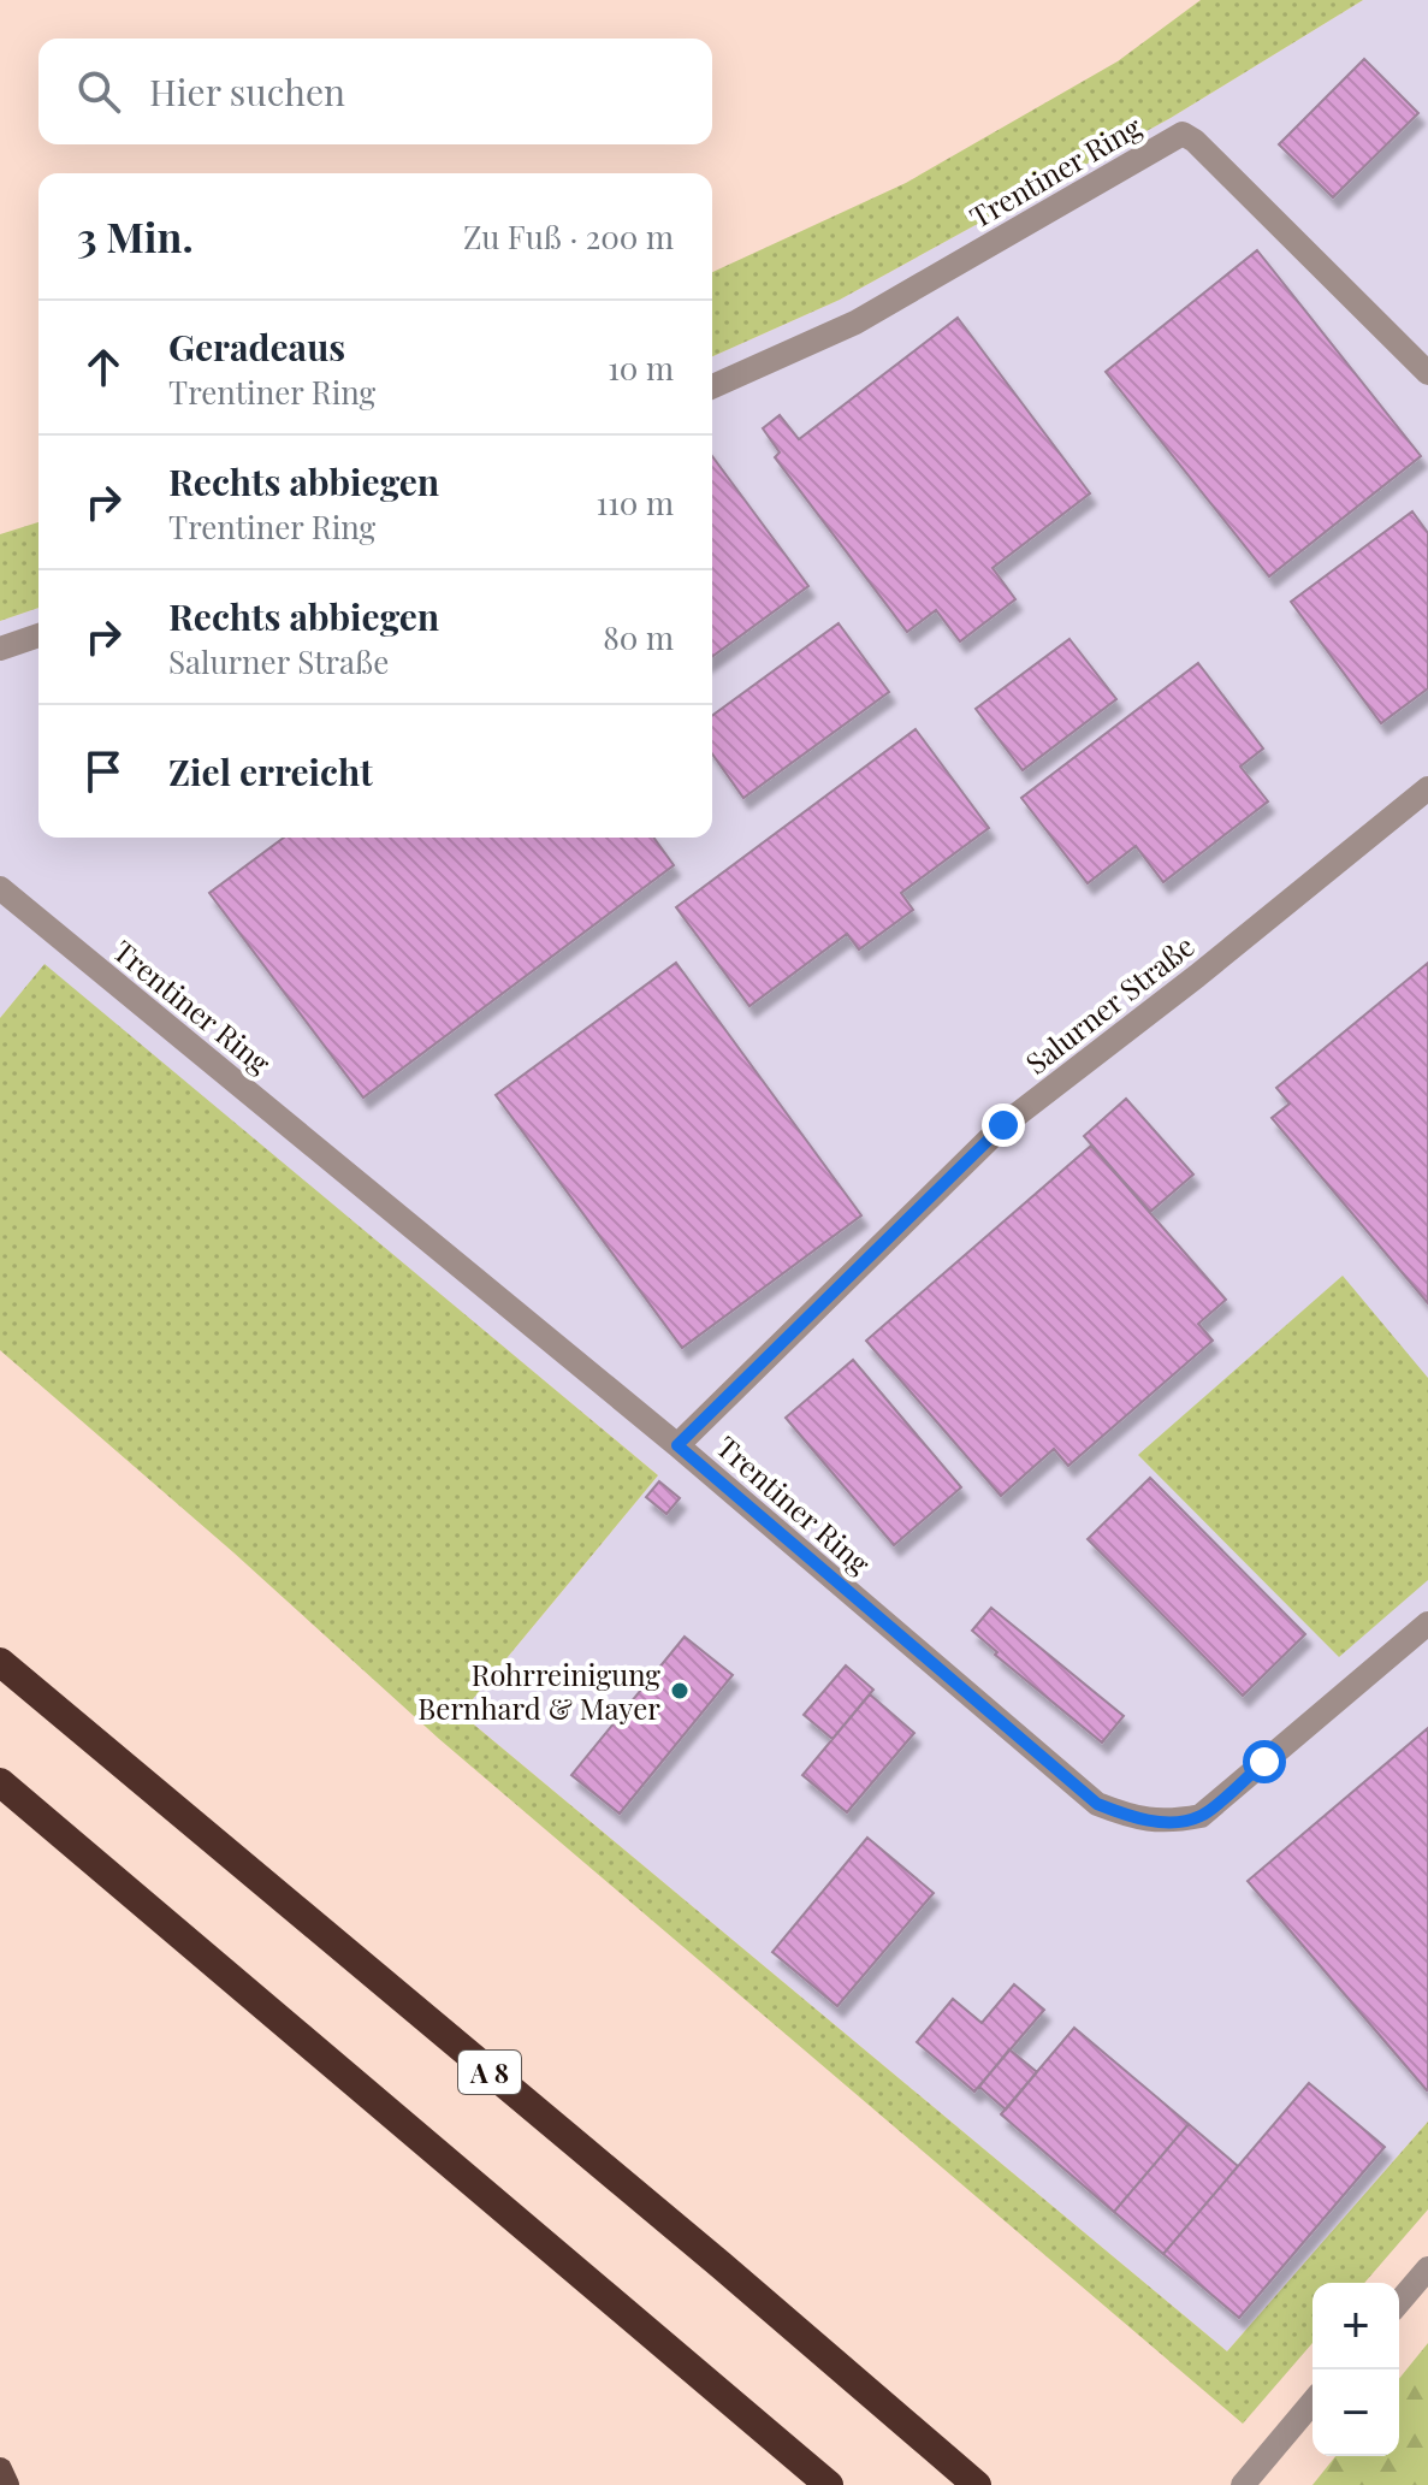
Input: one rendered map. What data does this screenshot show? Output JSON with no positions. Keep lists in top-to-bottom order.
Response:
{
  "streets": {
    "highway": ["A 8"],
    "street": ["Trentiner Ring", "Salurner Straße"]
  },
  "crossings": [
    ["Trentiner Ring", "Salurner Straße"]
  ],
  "places": ["Rohrreinigung Bernhard & Mayer"],
  "page": {
    "search": "Hier suchen",
    "heading": ["3 Min.", "Zu Fuß · 200 m"],
    "list": [
      ["Geradeaus", "Trentiner Ring", "10 m"],
      ["Rechts abbiegen", "Trentiner Ring", "110 m"],
      ["Rechts abbiegen", "Salurner Straße", "80 m"],
      "Ziel erreicht"
    ],
    "map_buttons": ["+", "−"]
  }
}
